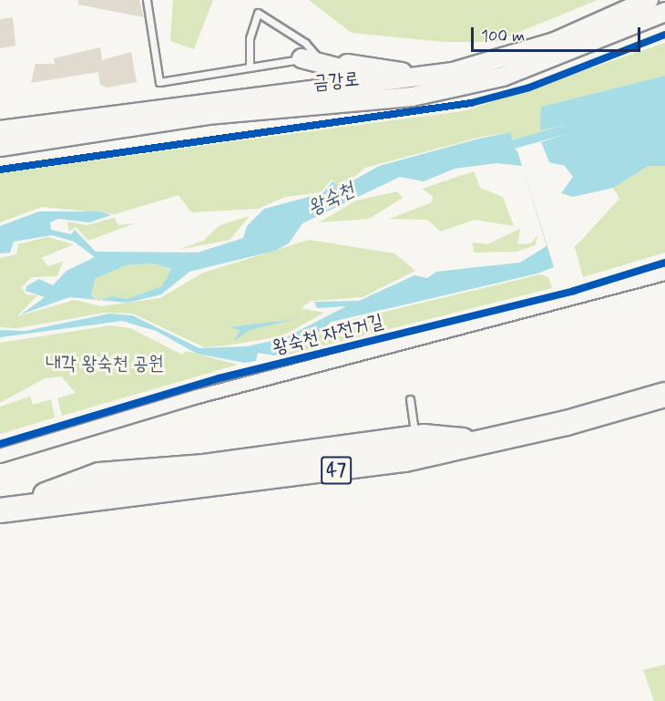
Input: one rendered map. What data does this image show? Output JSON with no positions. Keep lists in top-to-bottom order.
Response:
{
  "streets": {
    "highway": ["47"],
    "main road": ["금강로"],
    "cycle path": ["왕숙천 자전거길"]
  },
  "water": ["왕숙천"],
  "parks": ["내각 왕숙천 공원"],
  "scale_bar": "100 m"
}
